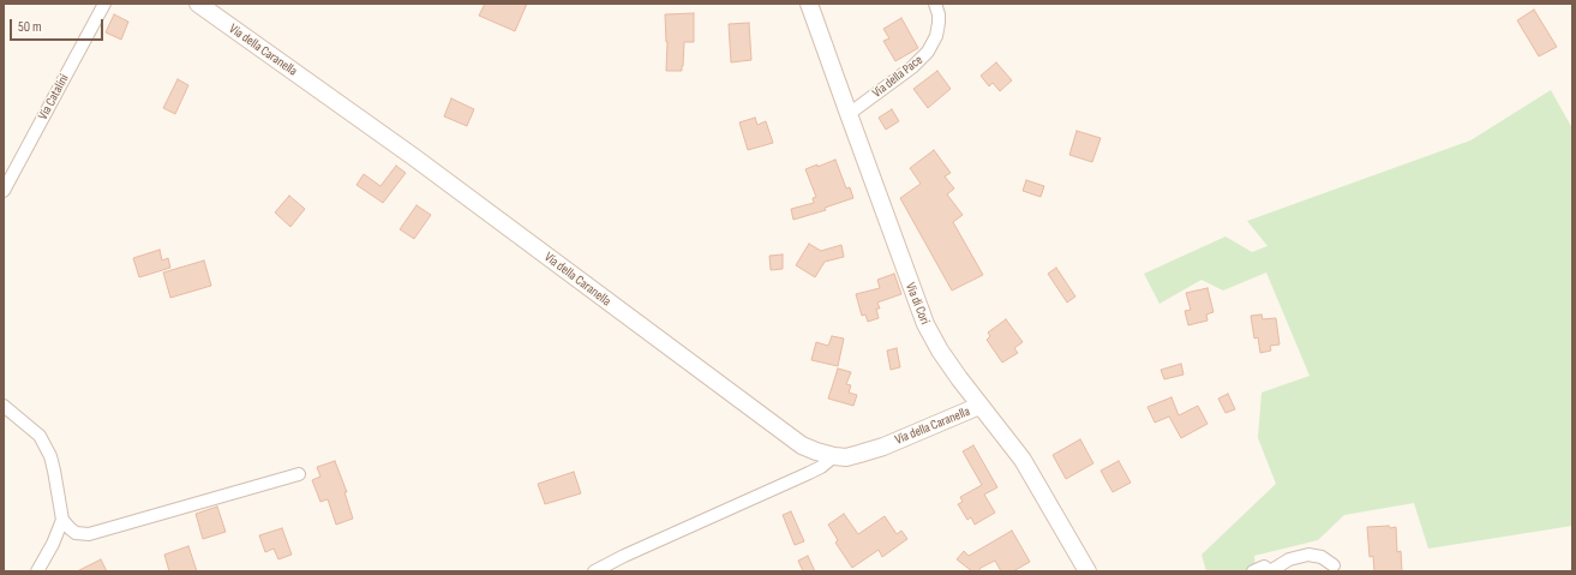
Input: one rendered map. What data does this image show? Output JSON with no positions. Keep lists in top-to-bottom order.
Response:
{
  "streets": {
    "main road": ["Via della Caranella", "Via di Cori"],
    "street": ["Via della Pace", "Via Catalini"]
  },
  "crossings": [
    ["Via della Caranella", "Via di Cori"],
    ["Via della Pace", "Via di Cori"]
  ],
  "scale_bar": "50 m"
}
